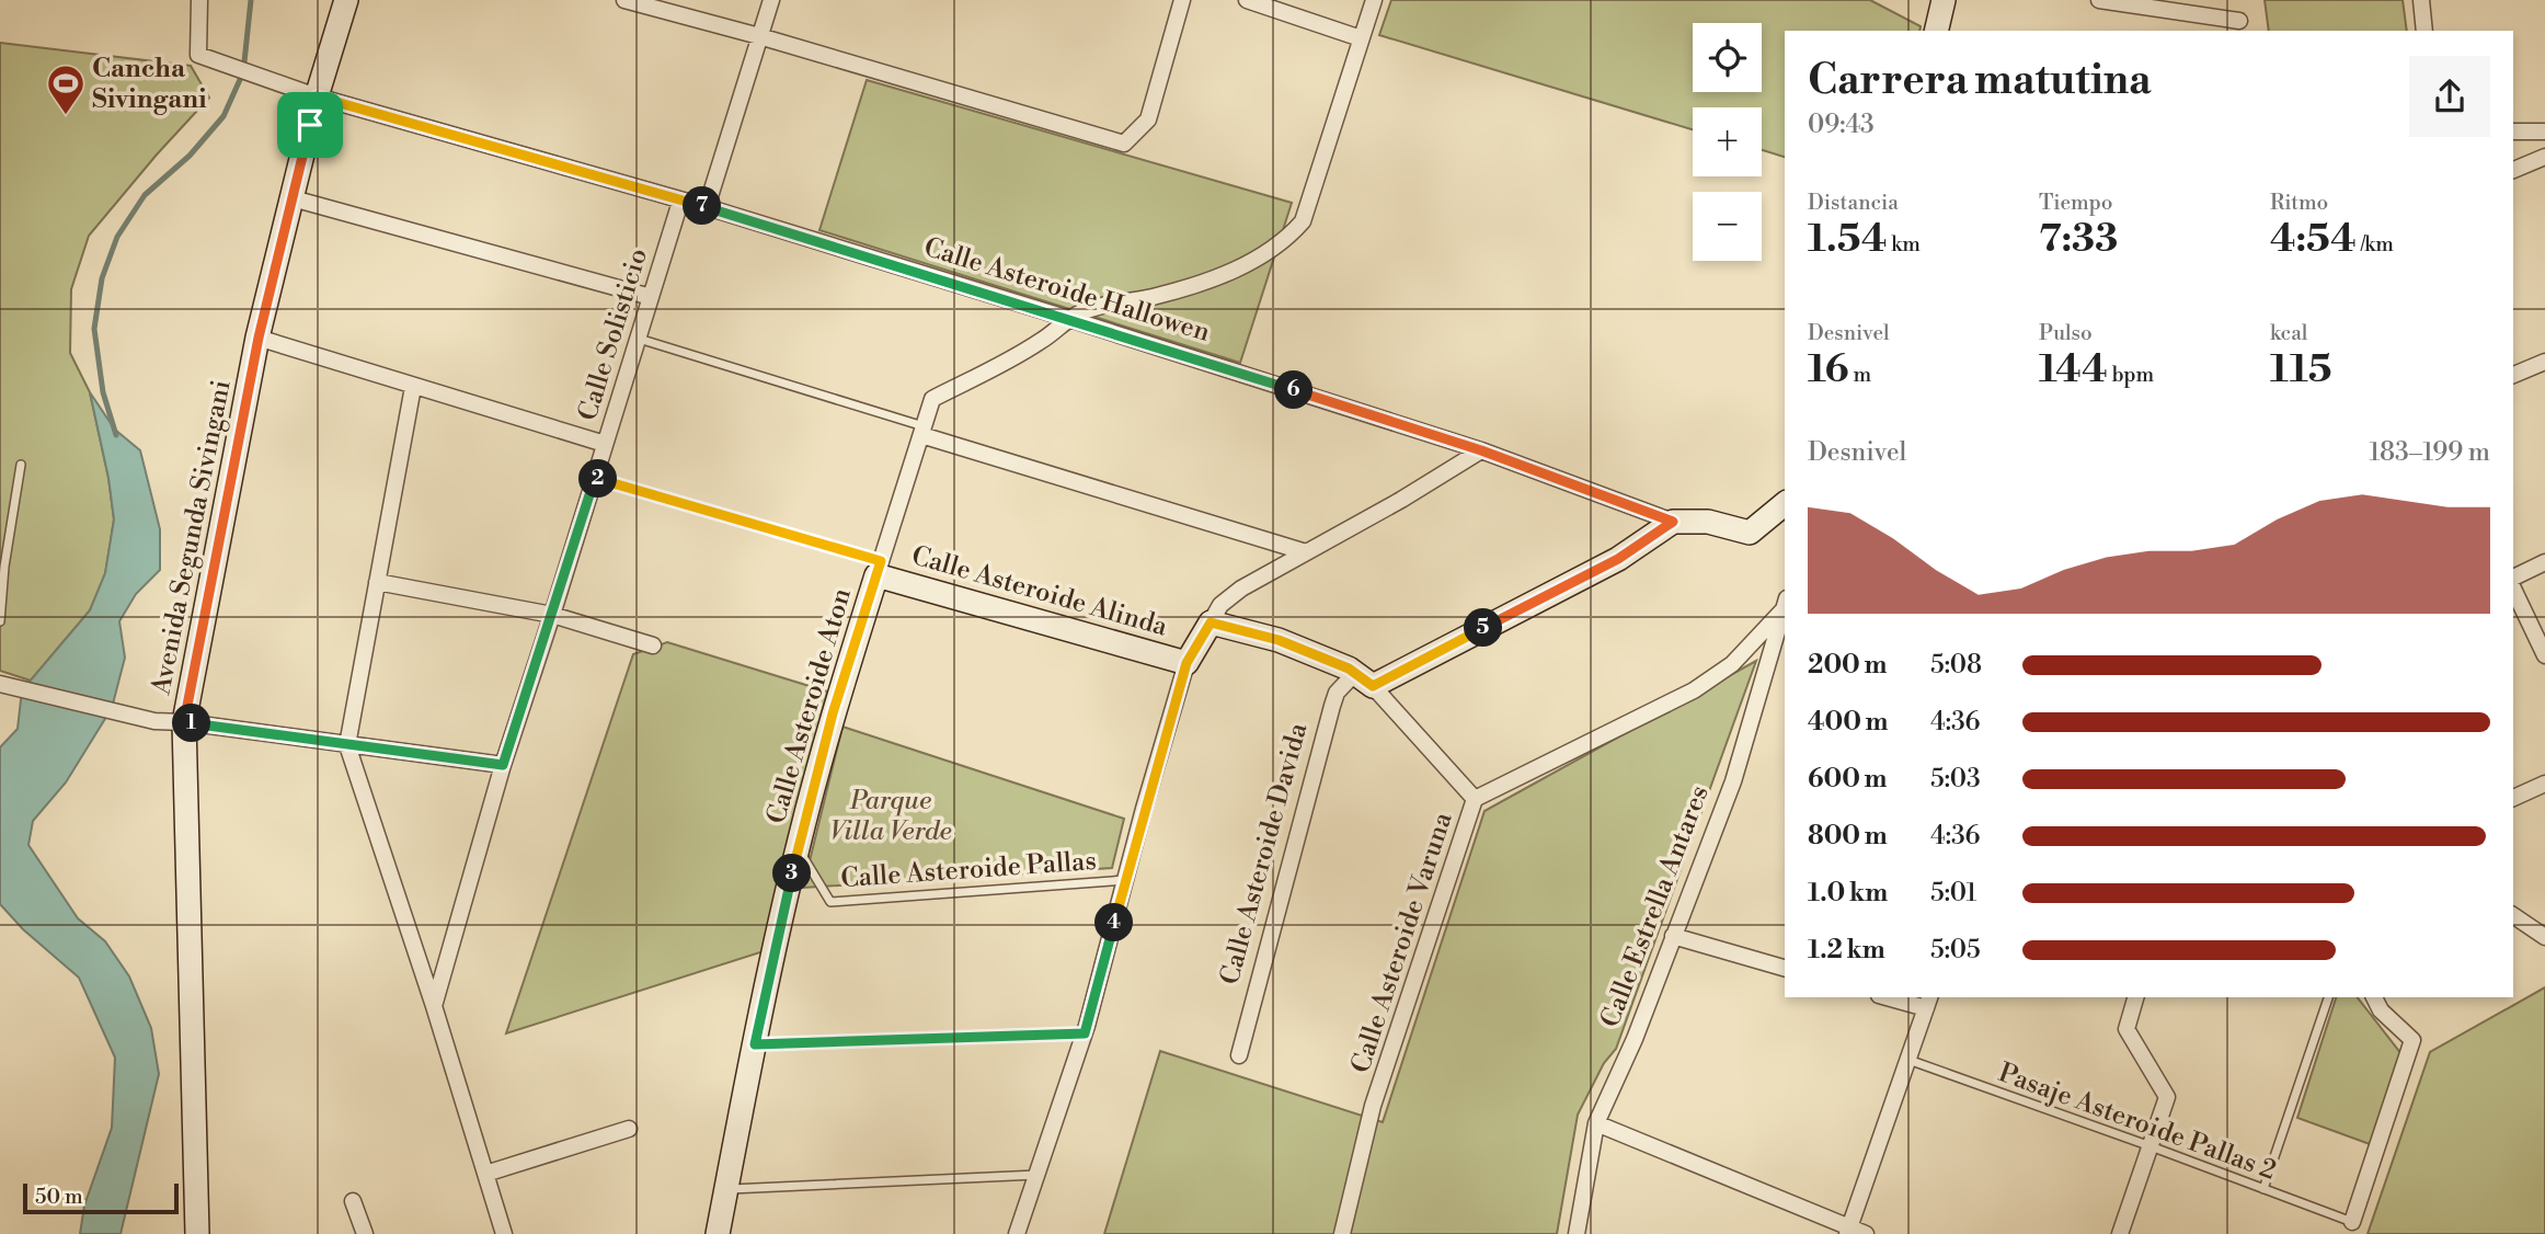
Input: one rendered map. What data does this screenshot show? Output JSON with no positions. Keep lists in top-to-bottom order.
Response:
{
  "streets": {
    "street": [
      "Calle Asteroide Hallowen",
      "Calle Solisticio",
      "Avenida Segunda Sivingani",
      "Calle Asteroide Alinda",
      "Calle Asteroide Aton",
      "Calle Asteroide Davida",
      "Calle Estrella Antares",
      "Calle Asteroide Varuna"
    ],
    "lane": ["Calle Asteroide Pallas", "Pasaje Asteroide Pallas 2"]
  },
  "crossings": [
    ["Calle Asteroide Hallowen", "Calle Solisticio"],
    ["Calle Asteroide Hallowen", "Avenida Segunda Sivingani"],
    ["Calle Asteroide Hallowen", "Calle Asteroide Aton"],
    ["Calle Asteroide Hallowen", "Calle Asteroide Davida"],
    ["Calle Solisticio", "Calle Asteroide Alinda"],
    ["Calle Asteroide Alinda", "Calle Asteroide Aton"],
    ["Calle Asteroide Aton", "Calle Asteroide Pallas"]
  ],
  "parks": ["Parque Villa Verde"],
  "places": {
    "sports": ["Cancha Sivingani"]
  },
  "scale_bar": "50 m",
  "page": {
    "map_buttons": ["+", "−"],
    "heading": ["Carrera matutina", "09:43"],
    "stats": [
      ["Distancia", "1.54 km"],
      ["Tiempo", "7:33"],
      ["Ritmo", "4:54 /km"],
      ["Desnivel", "16 m"],
      ["Pulso", "144 bpm"],
      ["kcal", "115"]
    ],
    "pins": [
      "7",
      "6",
      "2",
      "5",
      "1",
      "3",
      "4"
    ],
    "chart": ["Desnivel", "183–199 m"],
    "list": [
      {
        "name": "200 m",
        "note": "5:08"
      },
      {
        "name": "400 m",
        "note": "4:36"
      },
      {
        "name": "600 m",
        "note": "5:03"
      },
      {
        "name": "800 m",
        "note": "4:36"
      },
      {
        "name": "1.0 km",
        "note": "5:01"
      },
      {
        "name": "1.2 km",
        "note": "5:05"
      }
    ],
    "scale": "50 m"
  }
}
